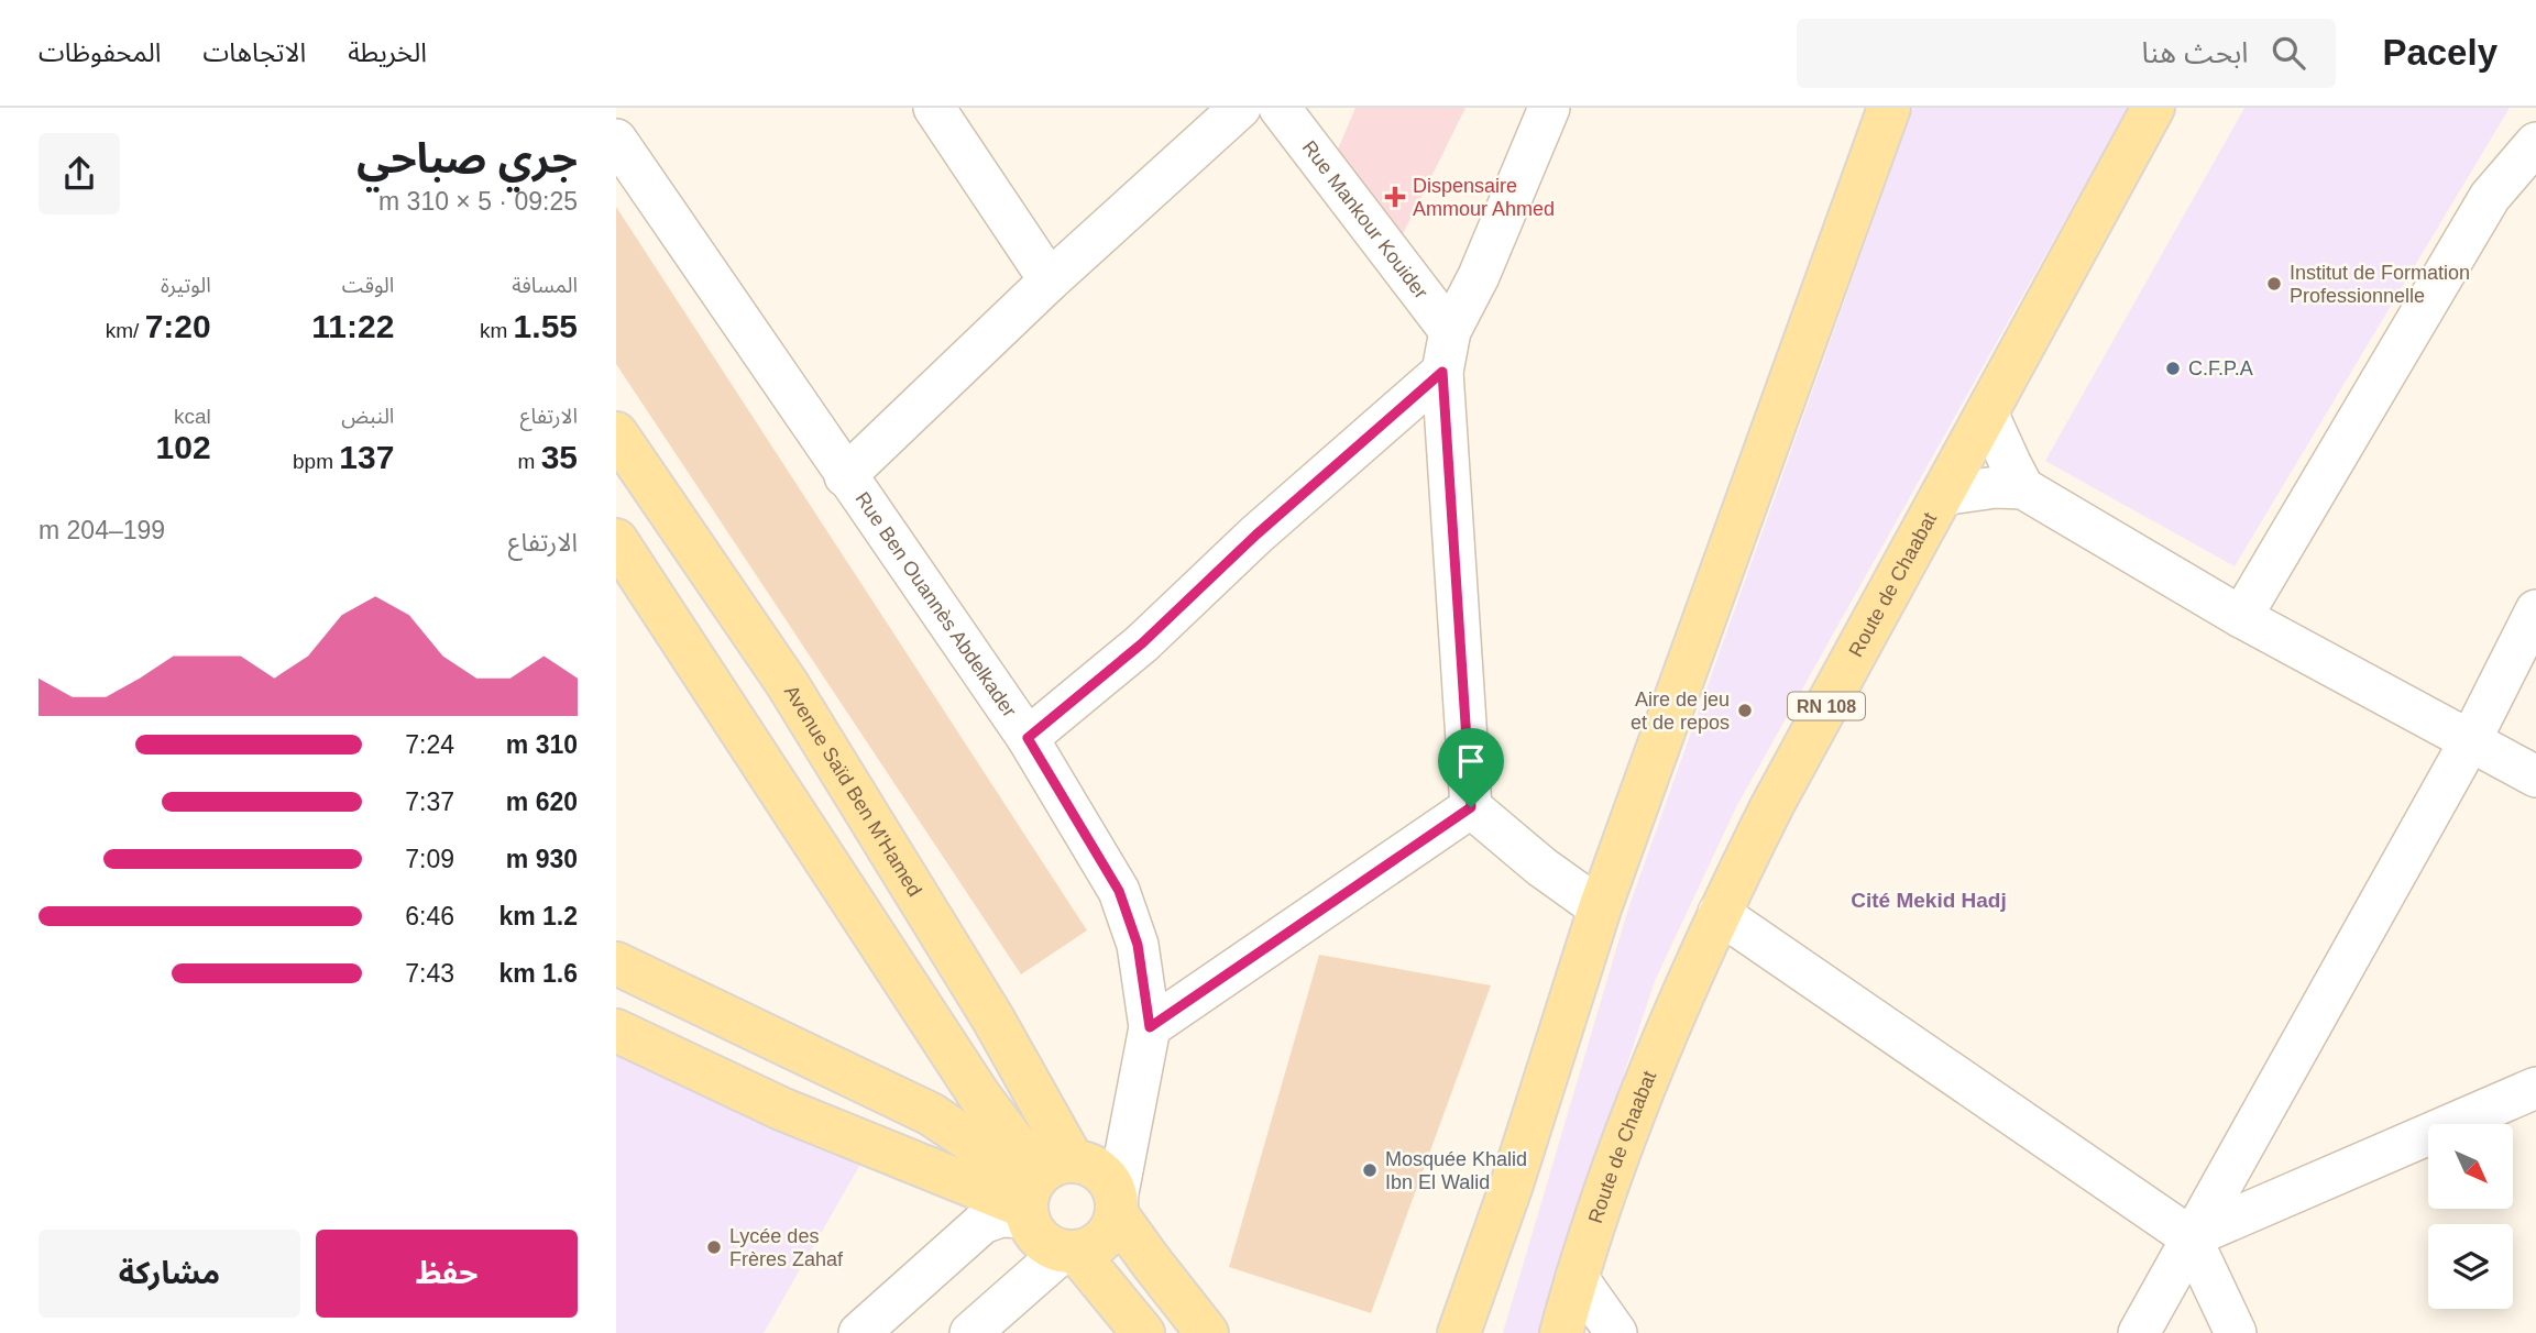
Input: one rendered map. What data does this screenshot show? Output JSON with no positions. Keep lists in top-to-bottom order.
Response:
{
  "streets": {
    "main road": ["Route de Chaabat", "RN 108", "Avenue Saïd Ben M'Hamed"],
    "street": ["Rue Mankour Kouider", "Rue Ben Ouannès Abdelkader"]
  },
  "crossings": [
    ["Rue Ben Ouannès Abdelkader", "Avenue Saïd Ben M'Hamed"]
  ],
  "districts": ["Cité Mekid Hadj"],
  "places": {
    "health": ["Dispensaire Ammour Ahmed"],
    "other": [
      "Institut de Formation Professionnelle",
      "C.F.P.A",
      "Aire de jeu et de repos",
      "Mosquée Khalid Ibn El Walid",
      "Lycée des Frères Zahaf"
    ]
  },
  "north": "bottom right",
  "page": {
    "header": "Pacely",
    "search": "ابحث هنا",
    "nav": ["الخريطة", "الاتجاهات", "المحفوظات"],
    "heading": ["جري صباحي", "09:25 · 5 × 310 m"],
    "stats": [
      ["المسافة", "1.55 km"],
      ["الوقت", "11:22"],
      ["الوتيرة", "7:20 /km"],
      ["الارتفاع", "35 m"],
      ["النبض", "137 bpm"],
      ["kcal", "102"]
    ],
    "chart": ["الارتفاع", "199–204 m"],
    "list": [
      {
        "name": "310 m",
        "note": "7:24"
      },
      {
        "name": "620 m",
        "note": "7:37"
      },
      {
        "name": "930 m",
        "note": "7:09"
      },
      {
        "name": "1.2 km",
        "note": "6:46"
      },
      {
        "name": "1.6 km",
        "note": "7:43"
      }
    ],
    "buttons": ["حفظ", "مشاركة"]
  }
}
